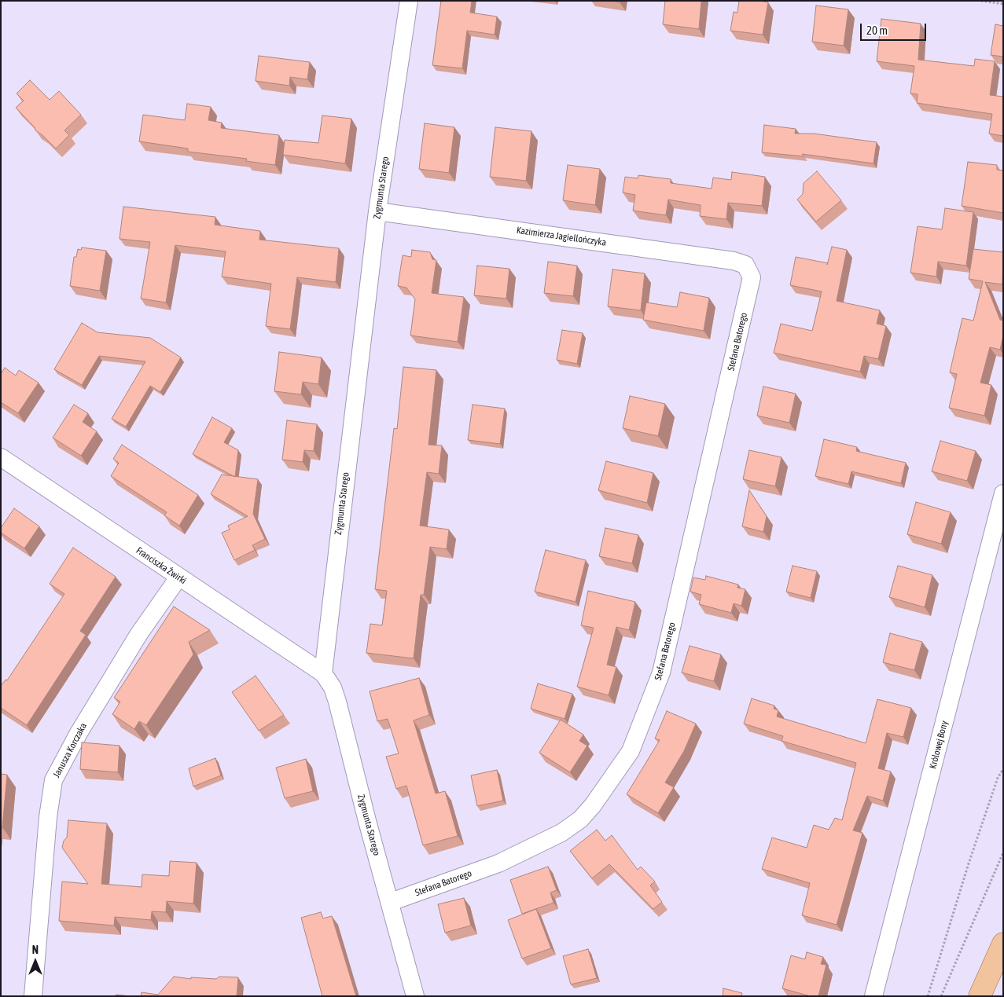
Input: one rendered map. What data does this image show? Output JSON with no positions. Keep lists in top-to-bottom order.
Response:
{
  "streets": {
    "street": [
      "Zygmunta Starego",
      "Kazimierza Jagiellończyka",
      "Stefana Batorego",
      "Franciszka Żwirki",
      "Królowej Bony",
      "Janusza Korczaka"
    ]
  },
  "crossings": [
    ["Zygmunta Starego", "Kazimierza Jagiellończyka"],
    ["Zygmunta Starego", "Stefana Batorego"],
    ["Zygmunta Starego", "Franciszka Żwirki"],
    ["Kazimierza Jagiellończyka", "Stefana Batorego"],
    ["Franciszka Żwirki", "Janusza Korczaka"]
  ],
  "scale_bar": "20 m",
  "north": "top"
}
